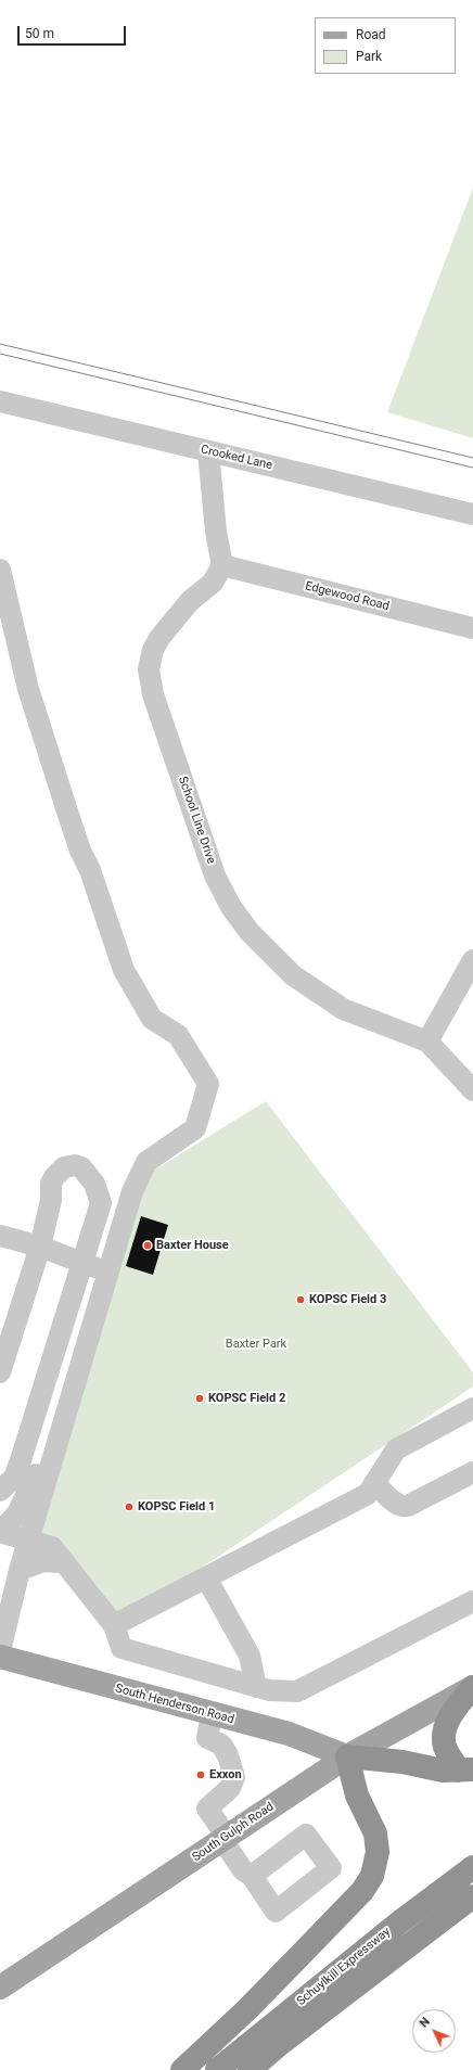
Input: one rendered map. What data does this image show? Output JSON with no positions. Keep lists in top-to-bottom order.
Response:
{
  "streets": {
    "highway": ["Schuylkill Expressway"],
    "main road": ["South Henderson Road", "South Gulph Road"],
    "street": ["Crooked Lane", "Edgewood Road", "School Line Drive"]
  },
  "crossings": [
    ["Edgewood Road", "School Line Drive"],
    ["South Henderson Road", "South Gulph Road"]
  ],
  "parks": ["Baxter Park"],
  "places": [
    "Baxter House",
    "KOPSC Field 3",
    "KOPSC Field 2",
    "KOPSC Field 1",
    "Exxon"
  ],
  "legend": ["Road", "Park"],
  "scale_bar": "50 m",
  "north": "top left"
}
